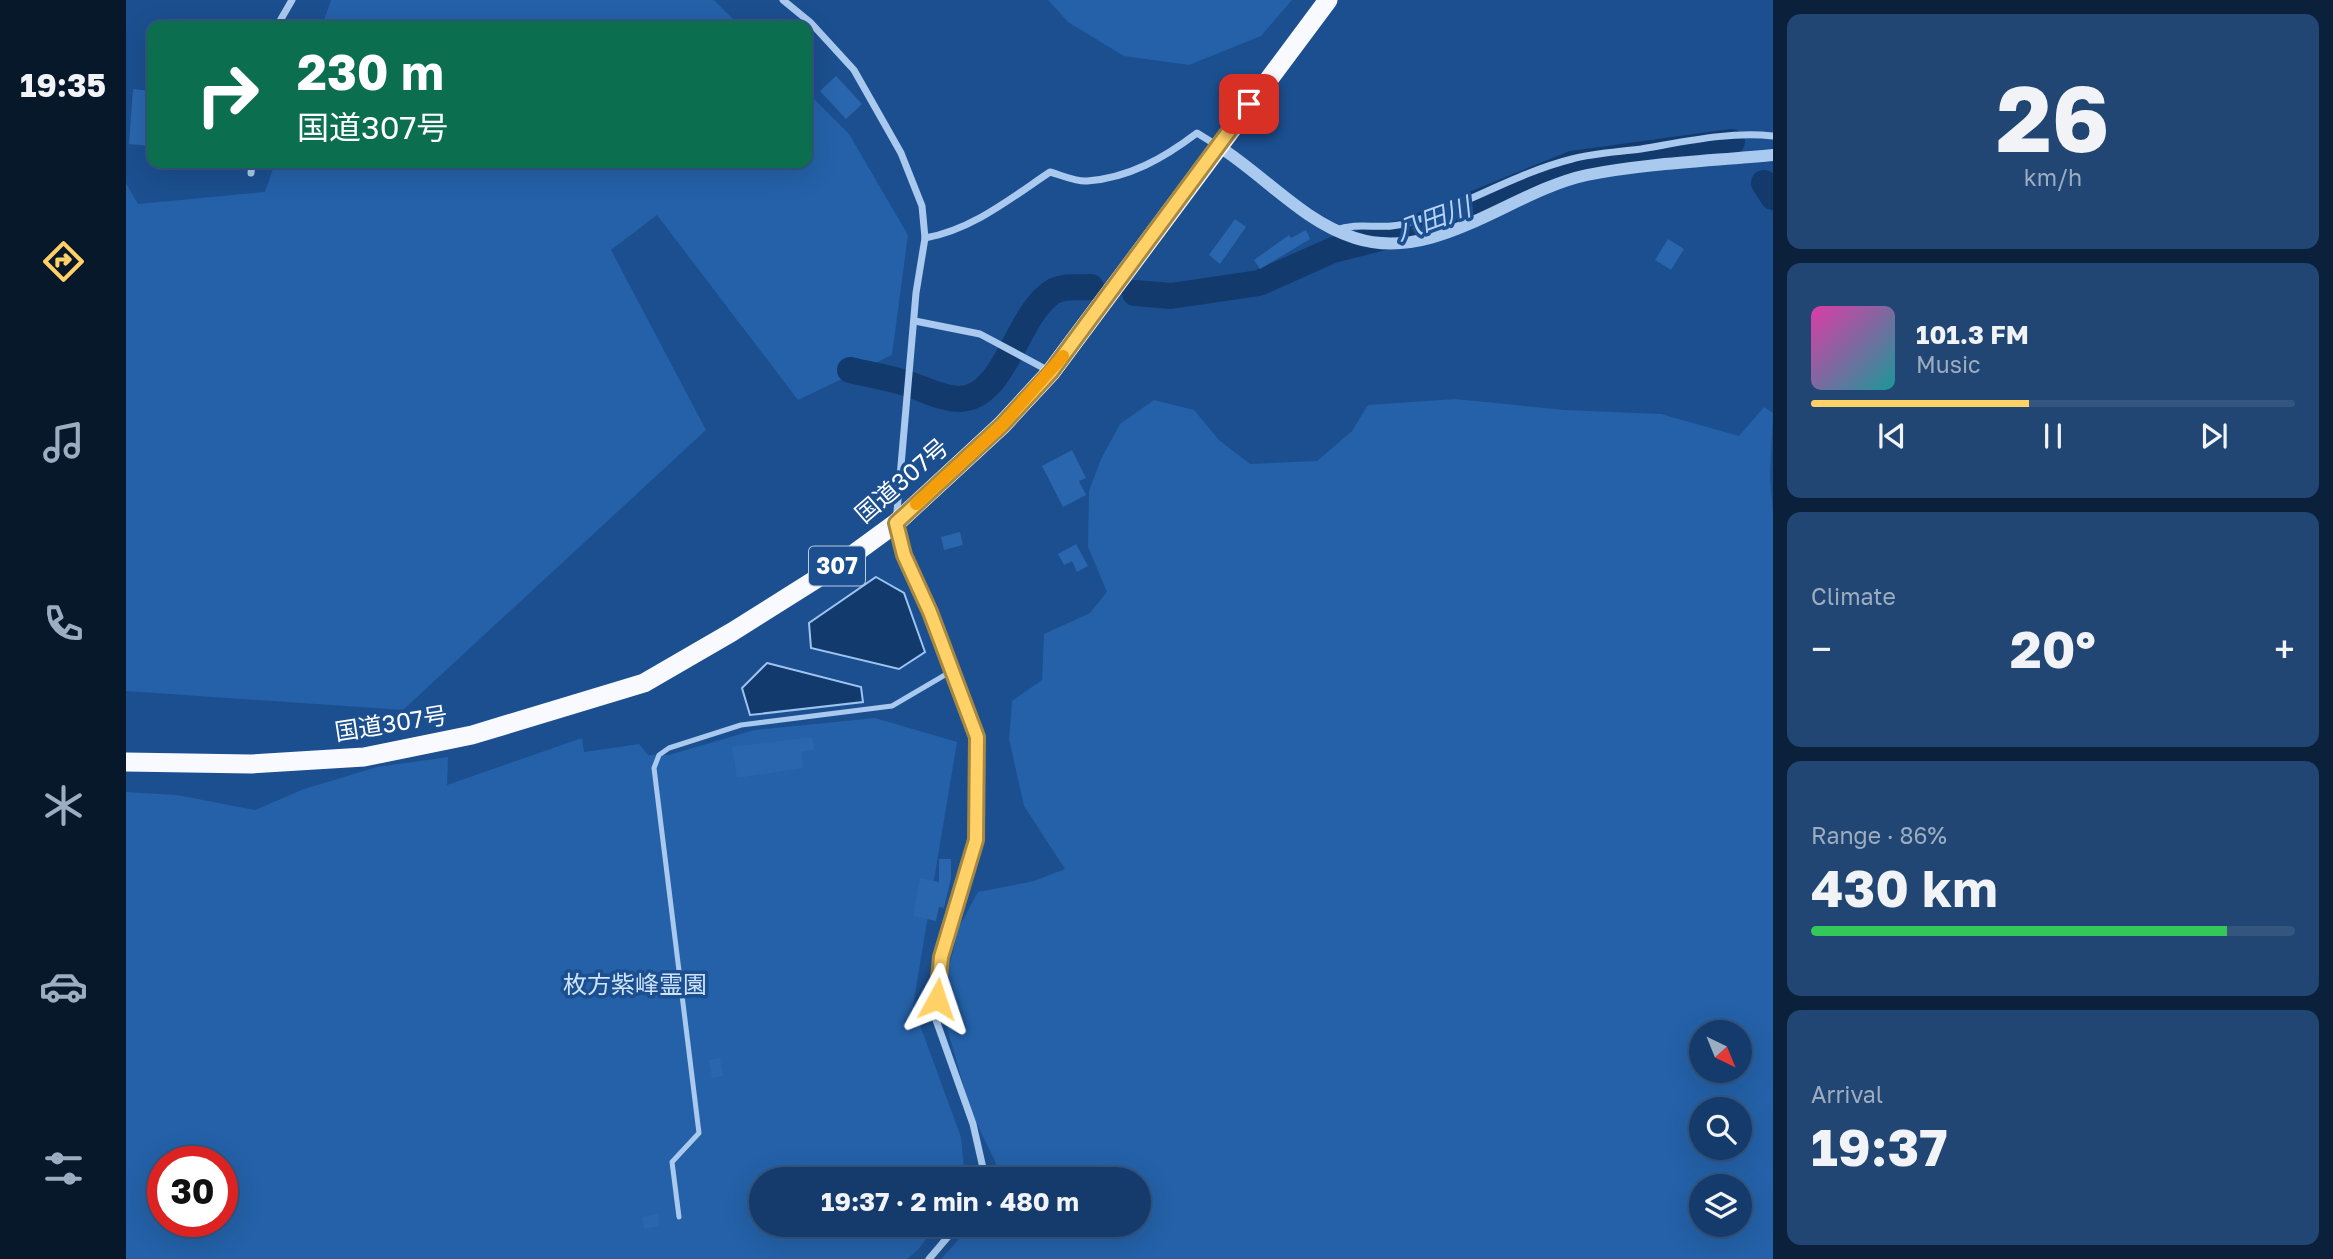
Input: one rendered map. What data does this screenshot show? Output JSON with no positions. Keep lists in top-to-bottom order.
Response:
{
  "streets": {
    "highway": ["国道307号", "307"]
  },
  "water": ["八田川"],
  "parks": ["枚方紫峰霊園"],
  "north": "bottom right",
  "page": {
    "tabs": "19:35",
    "tile": [
      ["26", "km/h"],
      "Climate",
      ["Range · 86%", "430 km"],
      ["Arrival", "19:37"]
    ],
    "turn": ["230 m", "国道307号"],
    "song": ["101.3 FM", "Music"],
    "heat": ["−", "20°", "+"],
    "limit": "30",
    "trip": "19:37 · 2 min · 480 m"
  }
}
